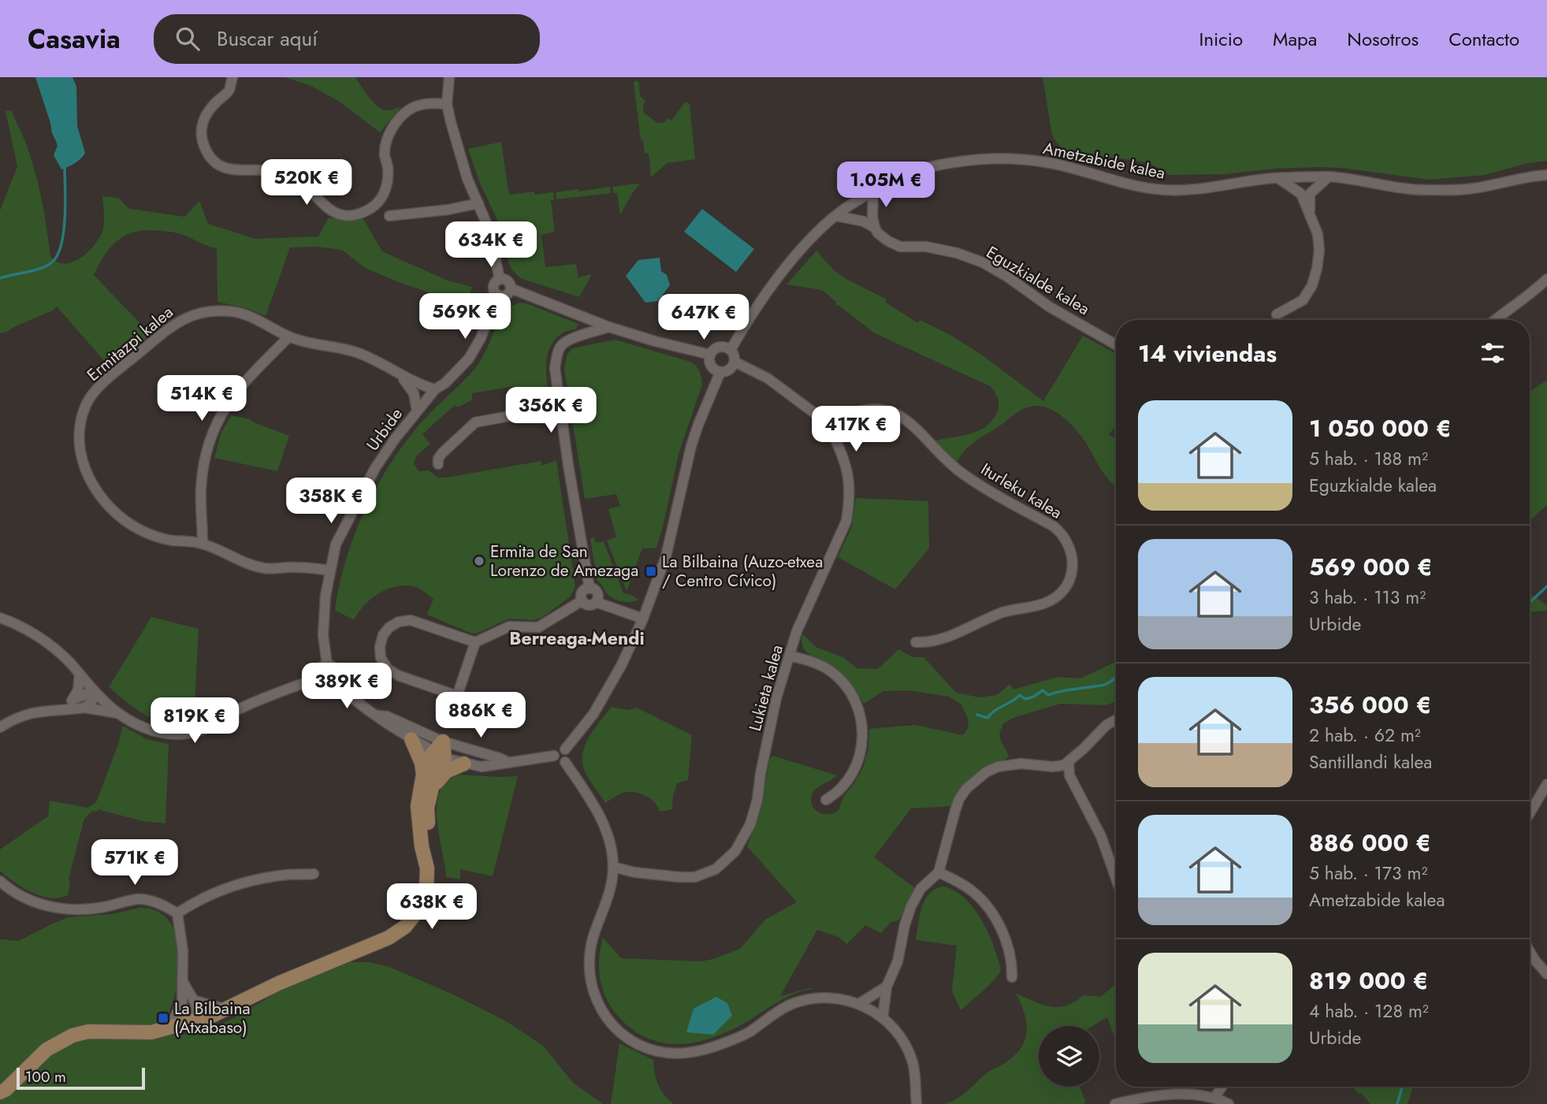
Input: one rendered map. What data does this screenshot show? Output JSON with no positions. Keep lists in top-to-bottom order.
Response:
{
  "streets": {
    "street": [
      "Ametzabide kalea",
      "Eguzkialde kalea",
      "Ermitazpi kalea",
      "Urbide",
      "Iturleku kalea",
      "Lukieta kalea"
    ]
  },
  "crossings": [
    ["Ametzabide kalea", "Eguzkialde kalea"],
    ["Ermitazpi kalea", "Urbide"],
    ["Iturleku kalea", "Lukieta kalea"]
  ],
  "districts": ["Berreaga-Mendi"],
  "places": {
    "other": ["Ermita de San Lorenzo de Amezaga"],
    "transit": ["La Bilbaina (Auzo-etxea / Centro Cívico)", "La Bilbaina (Atxabaso)"]
  },
  "scale_bar": "100 m",
  "page": {
    "header": "Casavia",
    "search": "Buscar aquí",
    "nav": [
      "Inicio",
      "Mapa",
      "Nosotros",
      "Contacto"
    ],
    "price": [
      "520K €",
      "1.05M €",
      "634K €",
      "569K €",
      "647K €",
      "514K €",
      "356K €",
      "417K €",
      "358K €",
      "389K €",
      "886K €",
      "819K €",
      "571K €",
      "638K €"
    ],
    "heading": "14 viviendas",
    "list": [
      {
        "name": "1 050 000 €",
        "note": "5 hab. · 188 m² · Eguzkialde kalea"
      },
      {
        "name": "569 000 €",
        "note": "3 hab. · 113 m² · Urbide"
      },
      {
        "name": "356 000 €",
        "note": "2 hab. · 62 m² · Santillandi kalea"
      },
      {
        "name": "886 000 €",
        "note": "5 hab. · 173 m² · Ametzabide kalea"
      },
      {
        "name": "819 000 €",
        "note": "4 hab. · 128 m² · Urbide"
      }
    ],
    "scale": "100 m"
  }
}
